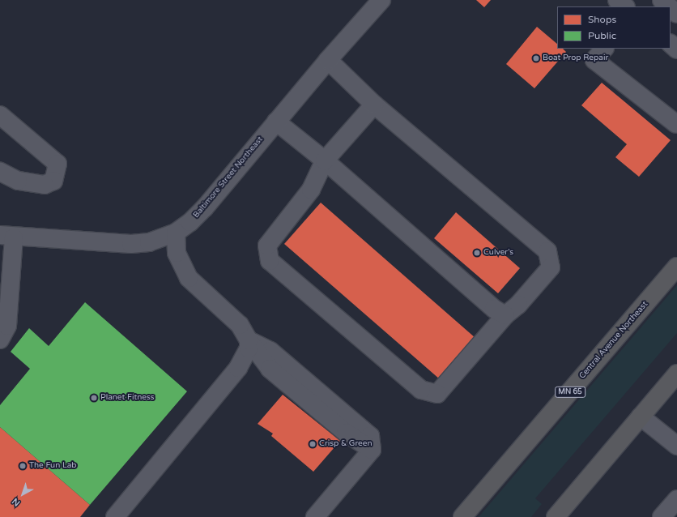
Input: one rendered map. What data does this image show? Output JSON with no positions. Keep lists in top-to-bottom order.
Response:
{
  "streets": {
    "highway": ["Central Avenue Northeast", "MN 65"],
    "street": ["Baltimore Street Northeast"]
  },
  "places": [
    "Boat Prop Repair",
    "Culver's",
    "Planet Fitness",
    "Crisp & Green",
    "The Fun Lab"
  ],
  "legend": ["Shops", "Public"],
  "north": "bottom left"
}
